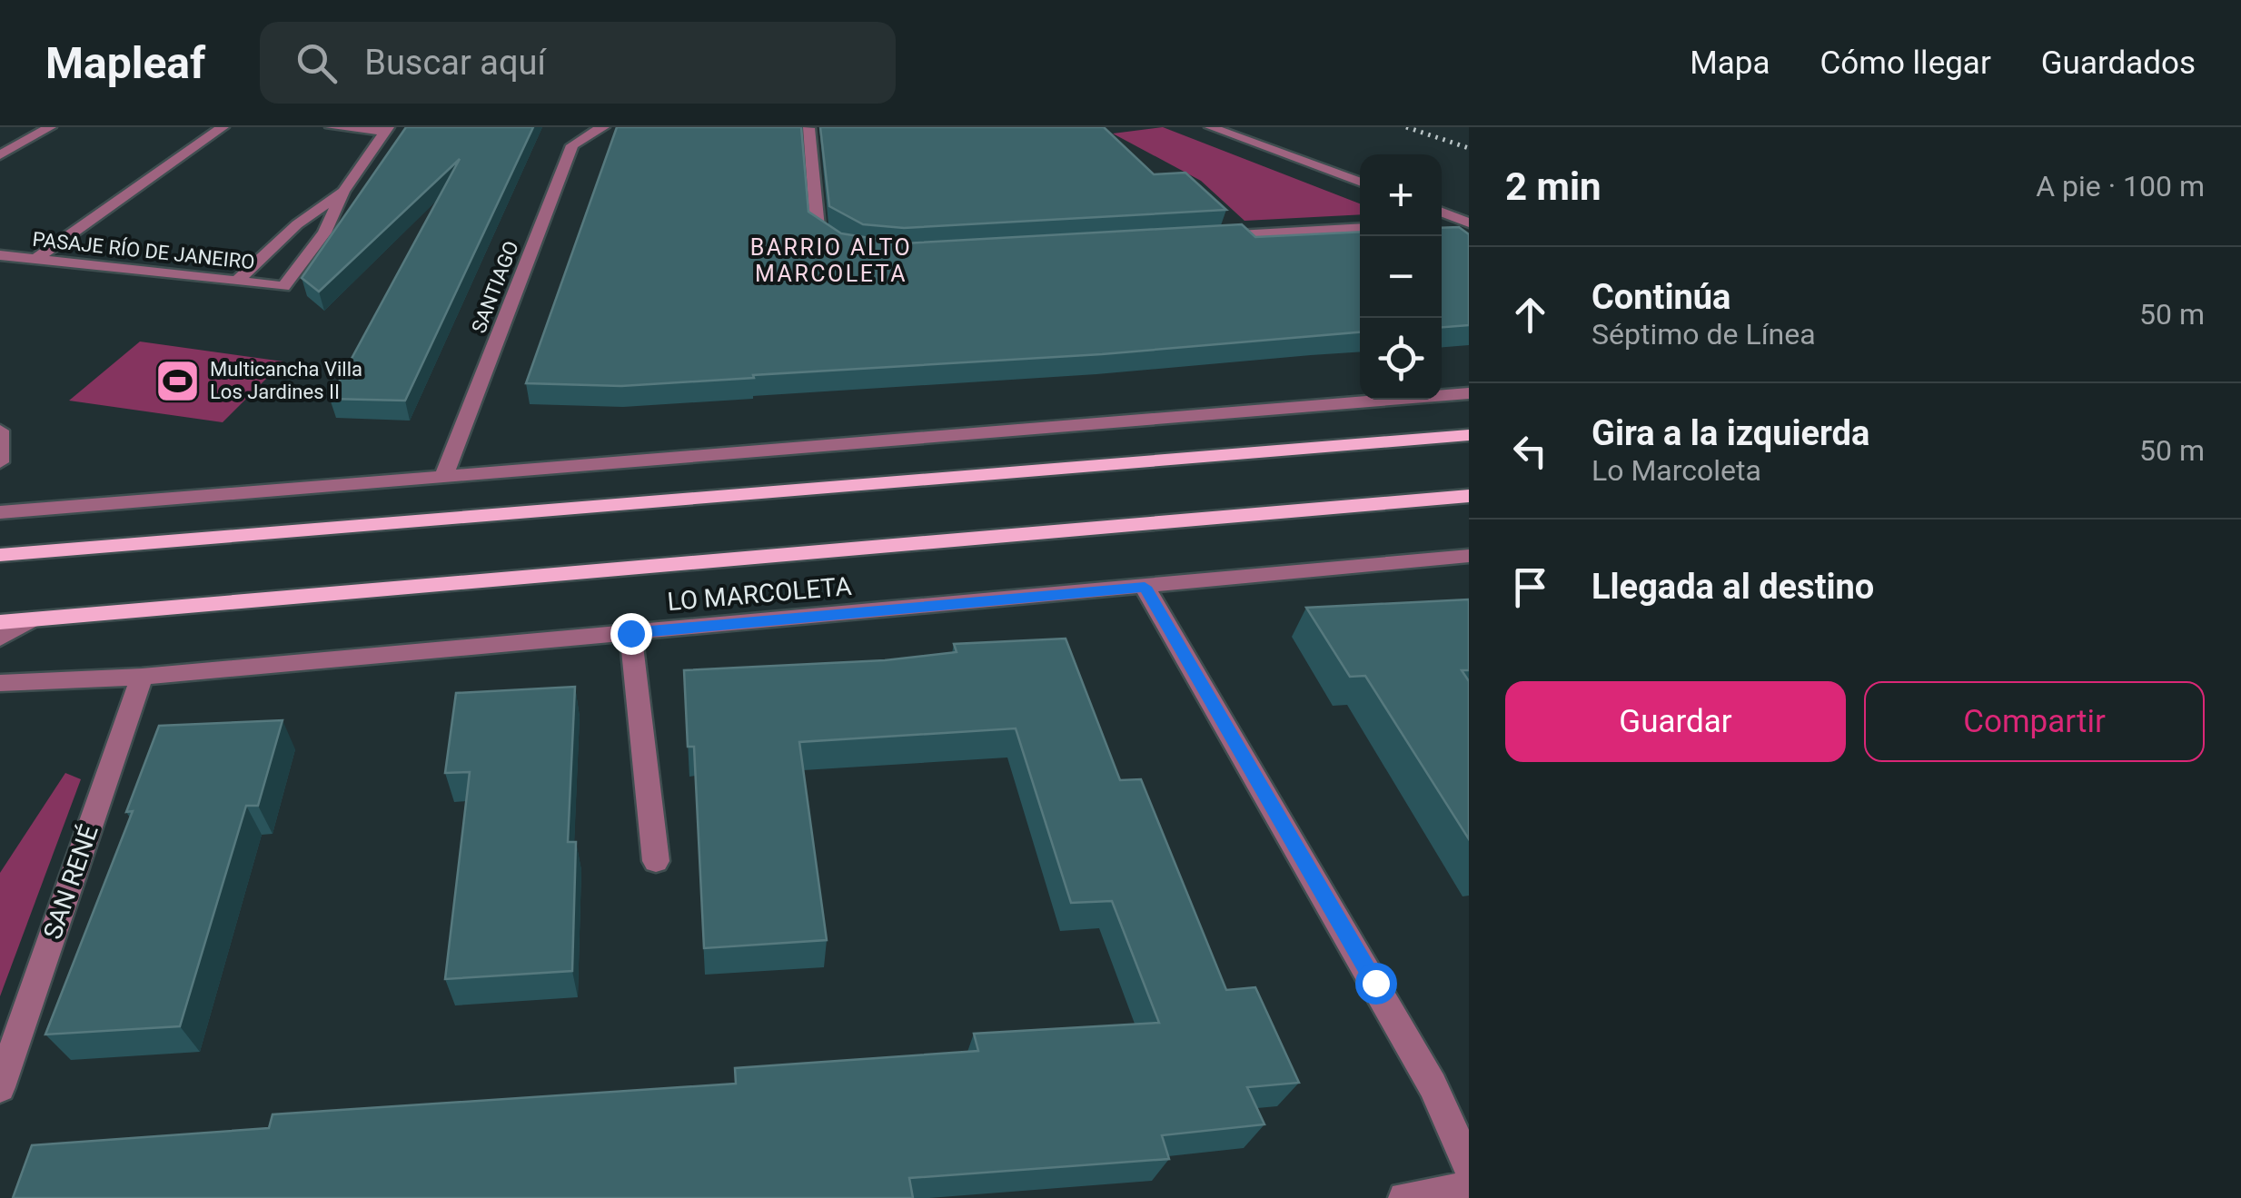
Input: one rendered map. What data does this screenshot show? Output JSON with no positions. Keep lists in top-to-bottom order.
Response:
{
  "streets": {
    "main road": ["LO MARCOLETA"],
    "street": ["PASAJE RÍO DE JANEIRO", "SANTIAGO", "SAN RENÉ"]
  },
  "crossings": [
    ["LO MARCOLETA", "SAN RENÉ"]
  ],
  "districts": ["BARRIO ALTO MARCOLETA"],
  "places": {
    "sports": ["Multicancha Villa Los Jardines II"]
  },
  "page": {
    "header": "Mapleaf",
    "search": "Buscar aquí",
    "nav": ["Mapa", "Cómo llegar", "Guardados"],
    "heading": ["2 min", "A pie · 100 m"],
    "map_buttons": ["+", "−"],
    "list": [
      ["Continúa", "Séptimo de Línea", "50 m"],
      ["Gira a la izquierda", "Lo Marcoleta", "50 m"],
      "Llegada al destino"
    ],
    "buttons": ["Guardar", "Compartir"]
  }
}
